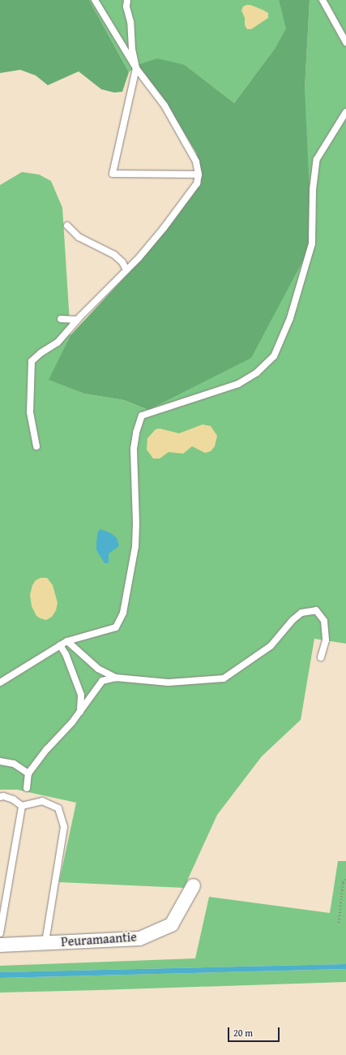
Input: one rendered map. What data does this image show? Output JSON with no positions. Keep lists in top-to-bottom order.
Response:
{
  "streets": {
    "street": ["Peuramaantie"]
  },
  "scale_bar": "20 m"
}
